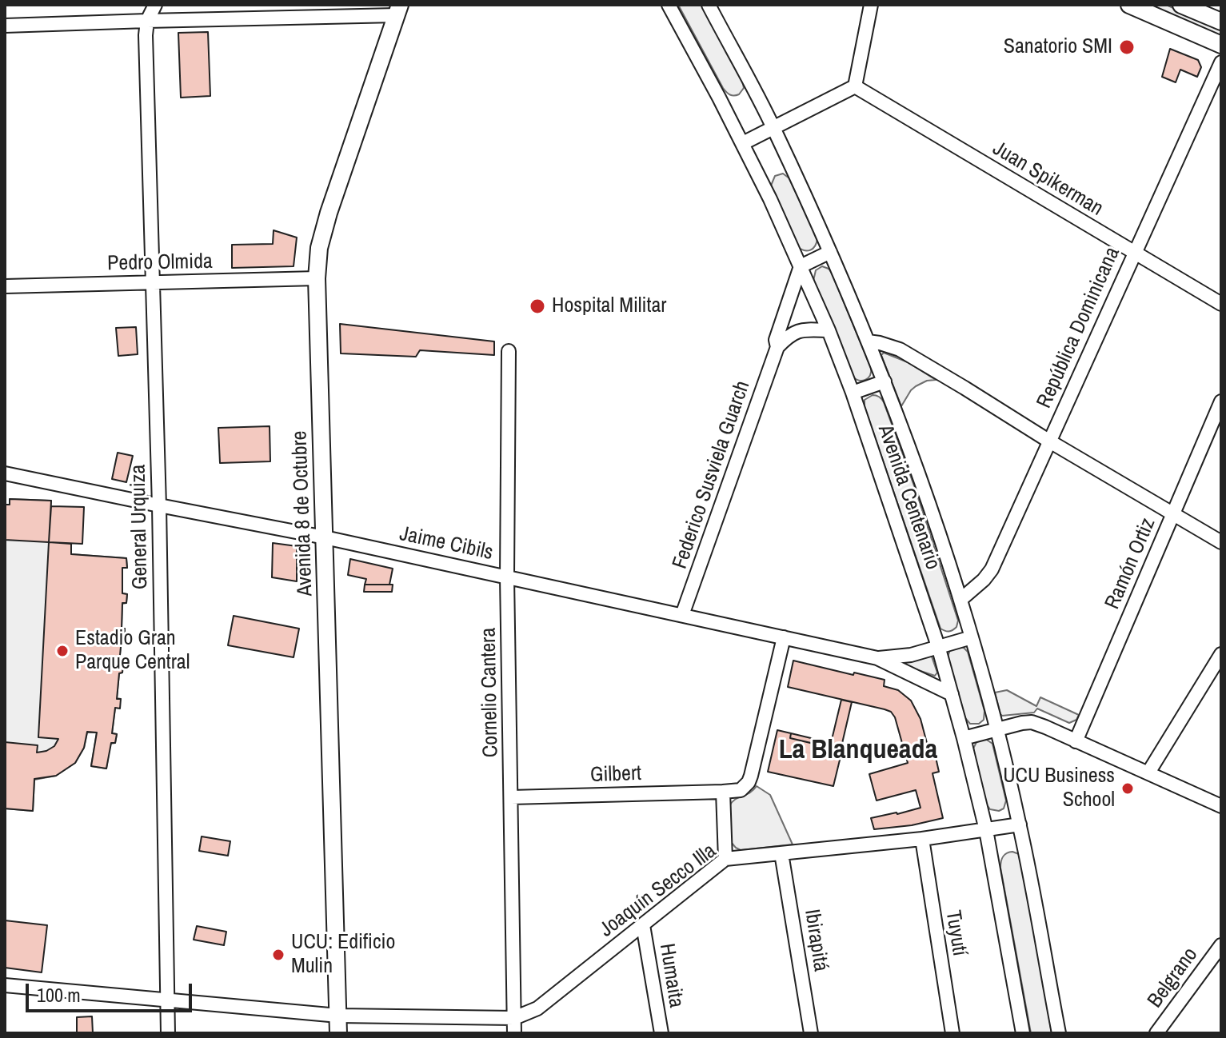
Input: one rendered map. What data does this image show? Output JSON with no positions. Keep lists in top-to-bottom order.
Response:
{
  "streets": {
    "main road": ["Avenida 8 de Octubre"],
    "street": [
      "Juan Spikerman",
      "Pedro Olmida",
      "República Dominicana",
      "Federico Susviela Guarch",
      "Avenida Centenario",
      "General Urquiza",
      "Jaime Cibils",
      "Ramón Ortiz",
      "Cornelio Cantera",
      "Gilbert",
      "Joaquín Secco Illa",
      "Tuyutí",
      "Ibirapitá",
      "Humaita",
      "Belgrano"
    ]
  },
  "crossings": [
    ["Juan Spikerman", "República Dominicana"],
    ["Pedro Olmida", "Avenida 8 de Octubre"],
    ["Pedro Olmida", "General Urquiza"],
    ["República Dominicana", "Avenida Centenario"],
    ["Federico Susviela Guarch", "Avenida Centenario"],
    ["Federico Susviela Guarch", "Jaime Cibils"],
    ["Avenida Centenario", "Jaime Cibils"],
    ["Avenida Centenario", "Joaquín Secco Illa"],
    ["Avenida 8 de Octubre", "Jaime Cibils"],
    ["Avenida 8 de Octubre", "Joaquín Secco Illa"],
    ["General Urquiza", "Jaime Cibils"],
    ["General Urquiza", "Joaquín Secco Illa"],
    ["Jaime Cibils", "Cornelio Cantera"],
    ["Cornelio Cantera", "Gilbert"],
    ["Cornelio Cantera", "Joaquín Secco Illa"],
    ["Joaquín Secco Illa", "Tuyutí"],
    ["Joaquín Secco Illa", "Ibirapitá"],
    ["Joaquín Secco Illa", "Humaita"]
  ],
  "districts": ["La Blanqueada"],
  "places": [
    "Sanatorio SMI",
    "Hospital Militar",
    "Estadio Gran Parque Central",
    "UCU Business School",
    "UCU: Edificio Mulin"
  ],
  "scale_bar": "100 m"
}
